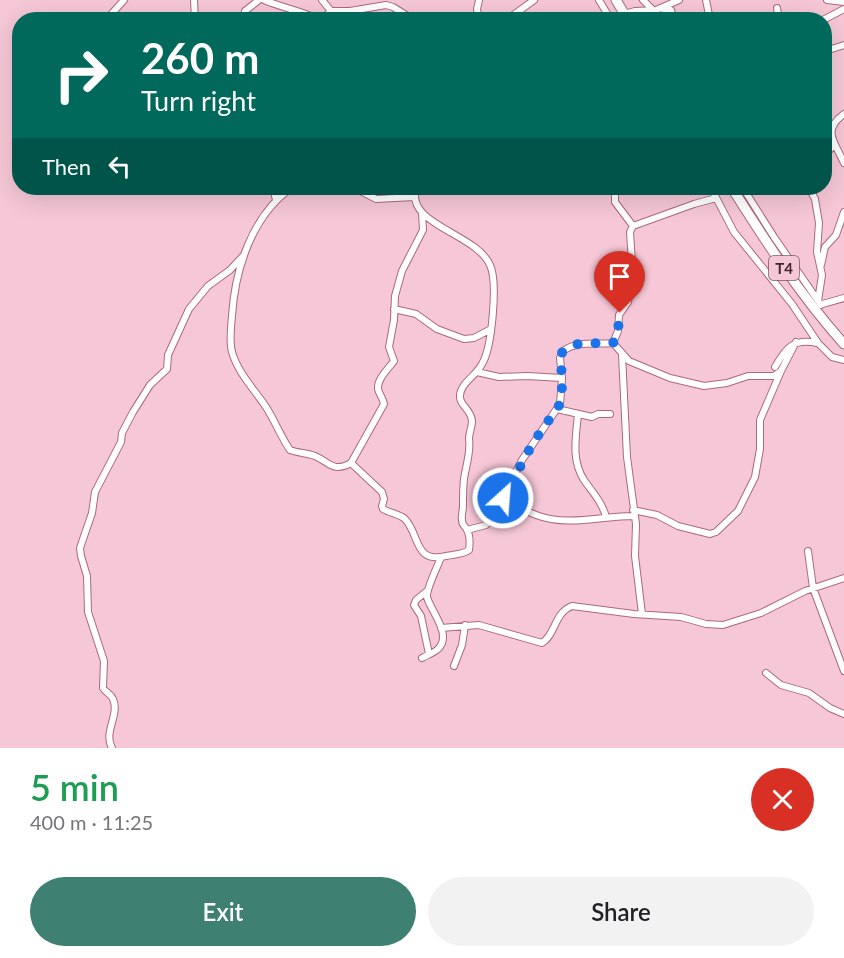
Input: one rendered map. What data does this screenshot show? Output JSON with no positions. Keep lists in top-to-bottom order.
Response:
{
  "streets": {
    "highway": ["T4"]
  },
  "page": {
    "turn": ["260 m", "Turn right"],
    "then": "Then",
    "heading": ["5 min", "400 m · 11:25"],
    "buttons": ["Exit", "Share"]
  }
}
